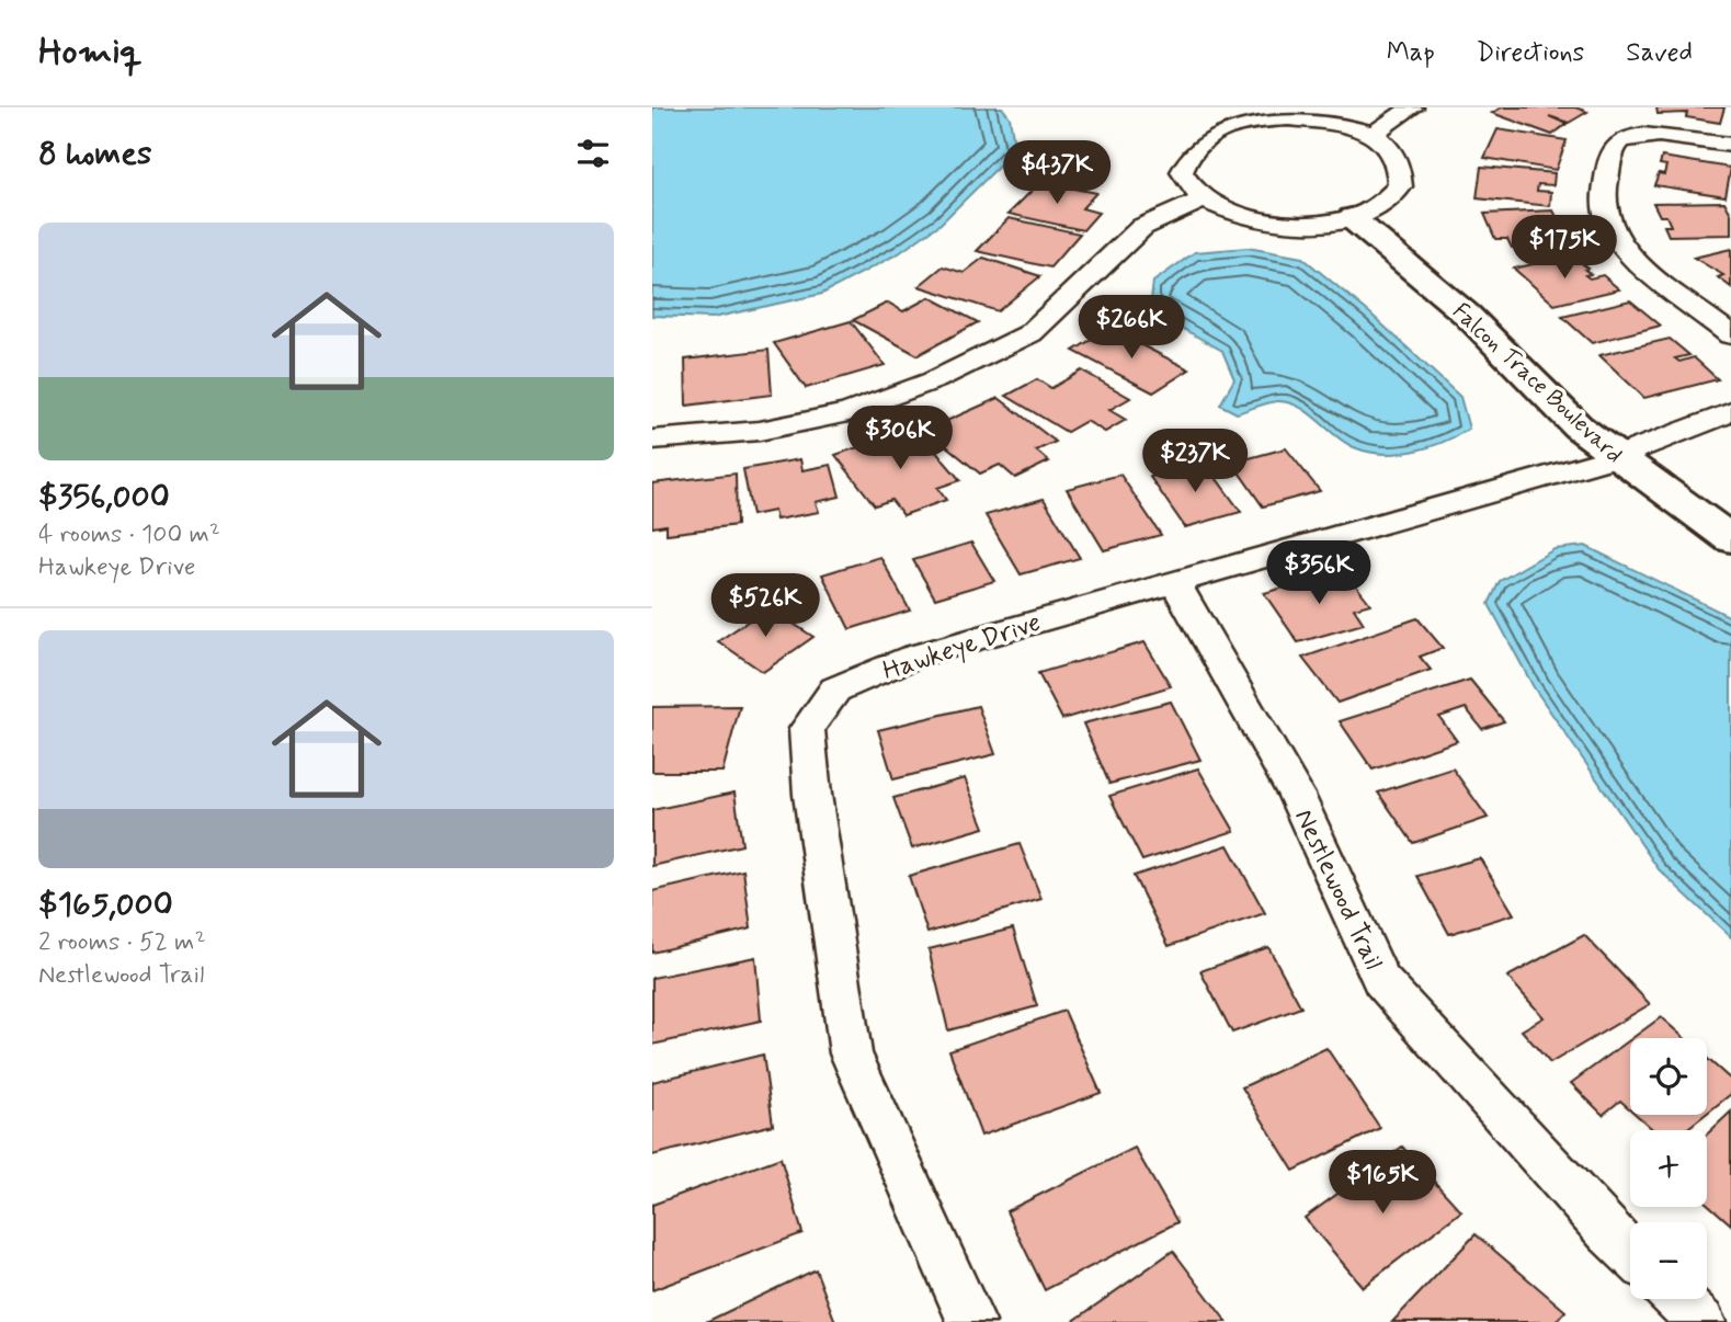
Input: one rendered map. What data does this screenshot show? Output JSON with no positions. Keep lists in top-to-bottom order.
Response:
{
  "streets": {
    "street": ["Falcon Trace Boulevard", "Hawkeye Drive", "Nestlewood Trail"]
  },
  "crossings": [
    ["Falcon Trace Boulevard", "Hawkeye Drive"],
    ["Hawkeye Drive", "Nestlewood Trail"]
  ],
  "page": {
    "header": "Homiq",
    "nav": ["Map", "Directions", "Saved"],
    "heading": "8 homes",
    "price": [
      "$437K",
      "$175K",
      "$266K",
      "$306K",
      "$237K",
      "$356K",
      "$526K",
      "$165K"
    ],
    "list": [
      {
        "name": "$356,000",
        "note": "4 rooms · 100 m² · Hawkeye Drive"
      },
      {
        "name": "$165,000",
        "note": "2 rooms · 52 m² · Nestlewood Trail"
      }
    ],
    "map_buttons": ["+", "−"]
  }
}
